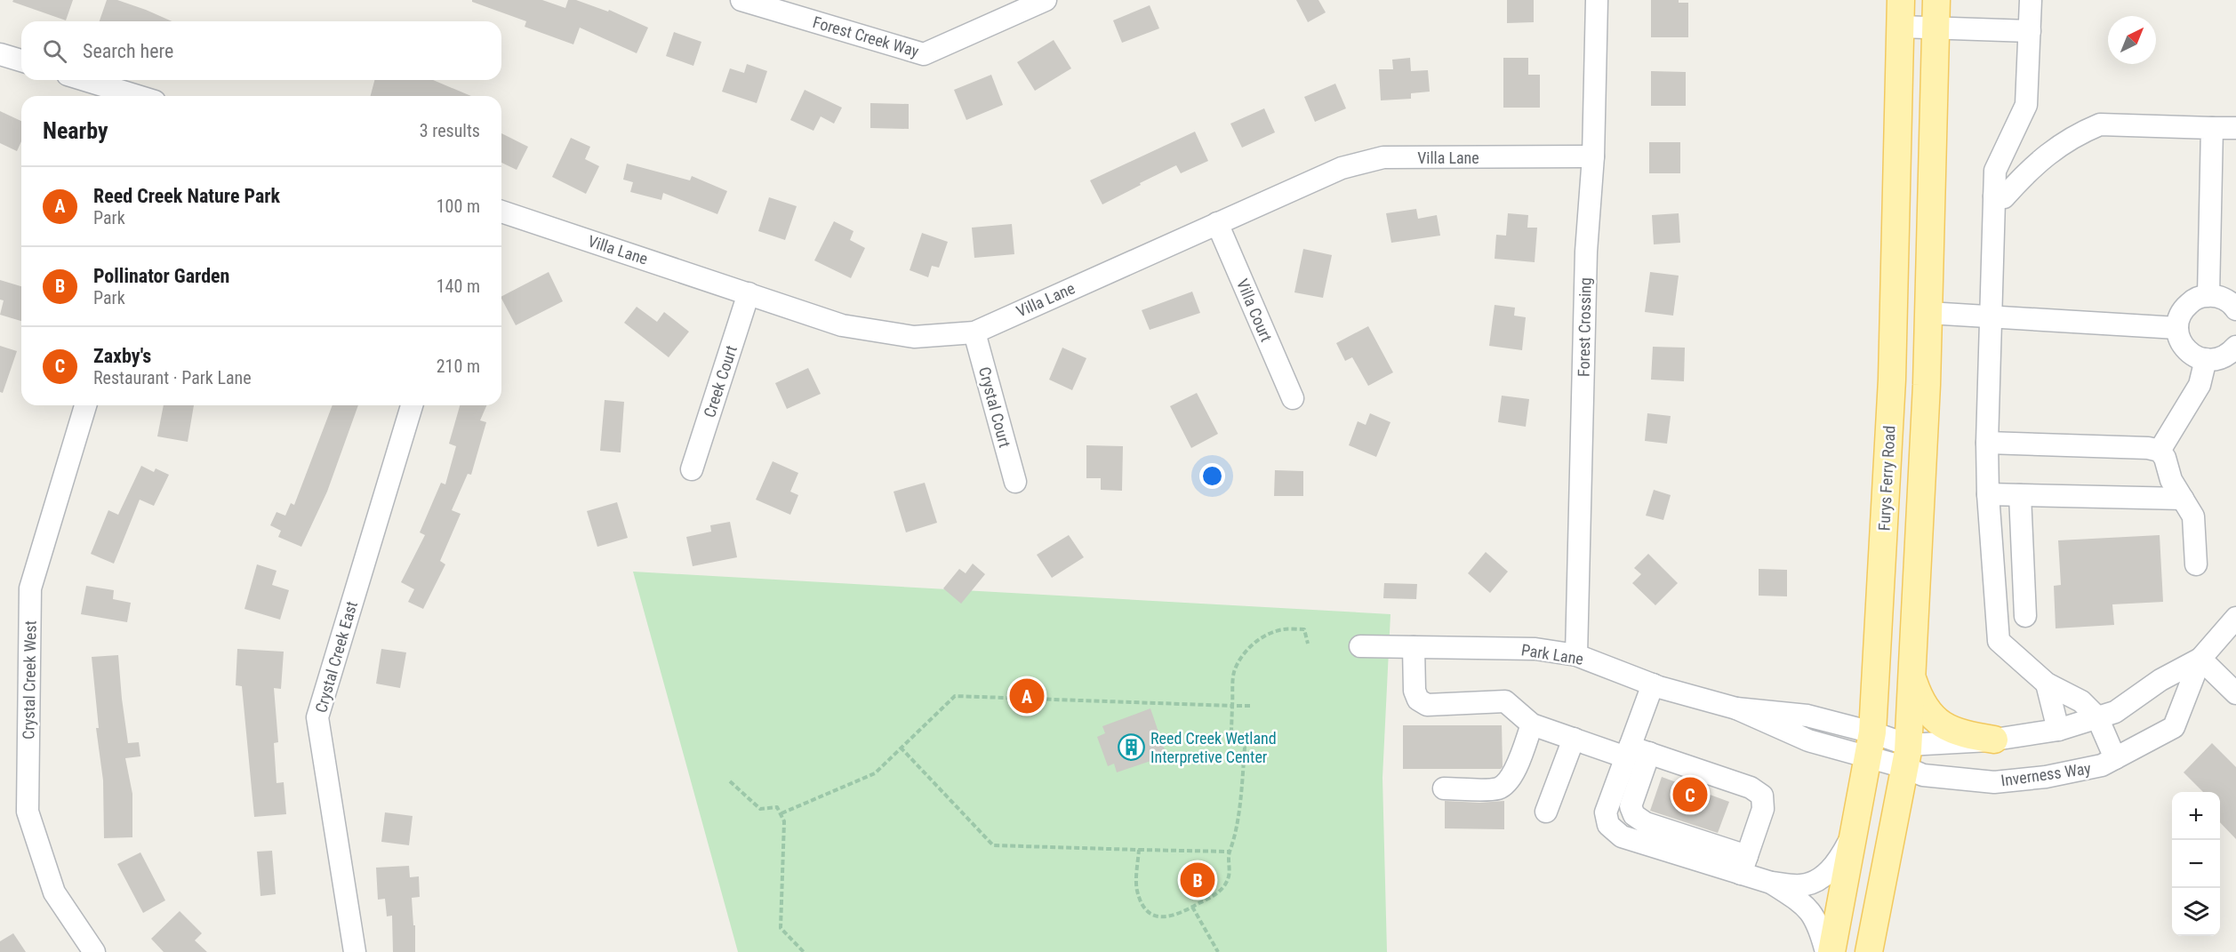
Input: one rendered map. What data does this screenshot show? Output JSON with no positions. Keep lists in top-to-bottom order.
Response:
{
  "streets": {
    "main road": ["Furys Ferry Road"],
    "street": [
      "Forest Creek Way",
      "Villa Lane",
      "Villa Court",
      "Forest Crossing",
      "Creek Court",
      "Crystal Court",
      "Park Lane",
      "Crystal Creek East",
      "Crystal Creek West",
      "Inverness Way"
    ]
  },
  "crossings": [
    ["Villa Lane", "Villa Court"],
    ["Villa Lane", "Forest Crossing"],
    ["Villa Lane", "Creek Court"],
    ["Villa Lane", "Crystal Court"],
    ["Forest Crossing", "Park Lane"],
    ["Furys Ferry Road", "Park Lane"],
    ["Furys Ferry Road", "Inverness Way"],
    ["Park Lane", "Inverness Way"]
  ],
  "places": {
    "building": ["Reed Creek Wetland Interpretive Center"]
  },
  "north": "top right",
  "page": {
    "search": "Search here",
    "heading": ["Nearby", "3 results"],
    "list": [
      {
        "mark": "A",
        "name": "Reed Creek Nature Park",
        "note": "Park",
        "value": "100 m"
      },
      {
        "mark": "B",
        "name": "Pollinator Garden",
        "note": "Park",
        "value": "140 m"
      },
      {
        "mark": "C",
        "name": "Zaxby's",
        "note": "Restaurant · Park Lane",
        "value": "210 m"
      }
    ],
    "pins": ["A", "C", "B"],
    "map_buttons": ["+", "−"]
  }
}
